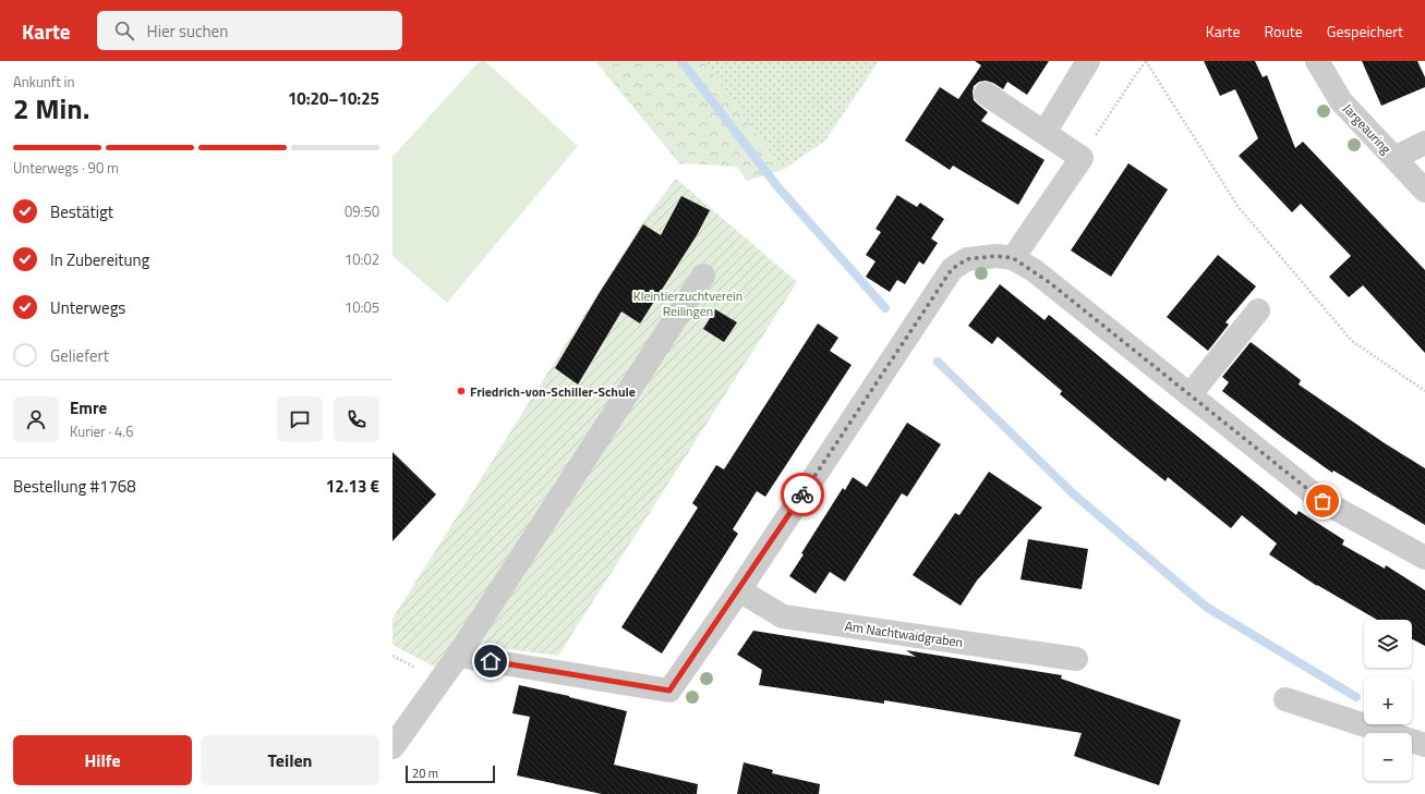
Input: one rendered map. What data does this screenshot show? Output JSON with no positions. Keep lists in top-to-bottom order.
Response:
{
  "streets": {
    "street": ["Jargeauring", "Am Nachtwaidgraben"]
  },
  "parks": ["Kleintierzuchtverein Reilingen"],
  "places": ["Friedrich-von-Schiller-Schule"],
  "scale_bar": "20 m",
  "page": {
    "header": "Karte",
    "search": "Hier suchen",
    "nav": ["Karte", "Route", "Gespeichert"],
    "heading": ["2 Min.", "Ankunft in", "10:20–10:25"],
    "panel": [
      "Emre",
      "Kurier · 4.6",
      "Bestellung #1768",
      "12.13 €"
    ],
    "bar": "Unterwegs · 90 m",
    "list": [
      ["Bestätigt", "09:50"],
      ["In Zubereitung", "10:02"],
      ["Unterwegs", "10:05"],
      "Geliefert"
    ],
    "map_buttons": ["+", "−"],
    "buttons": ["Hilfe", "Teilen"],
    "scale": "20 m"
  }
}
